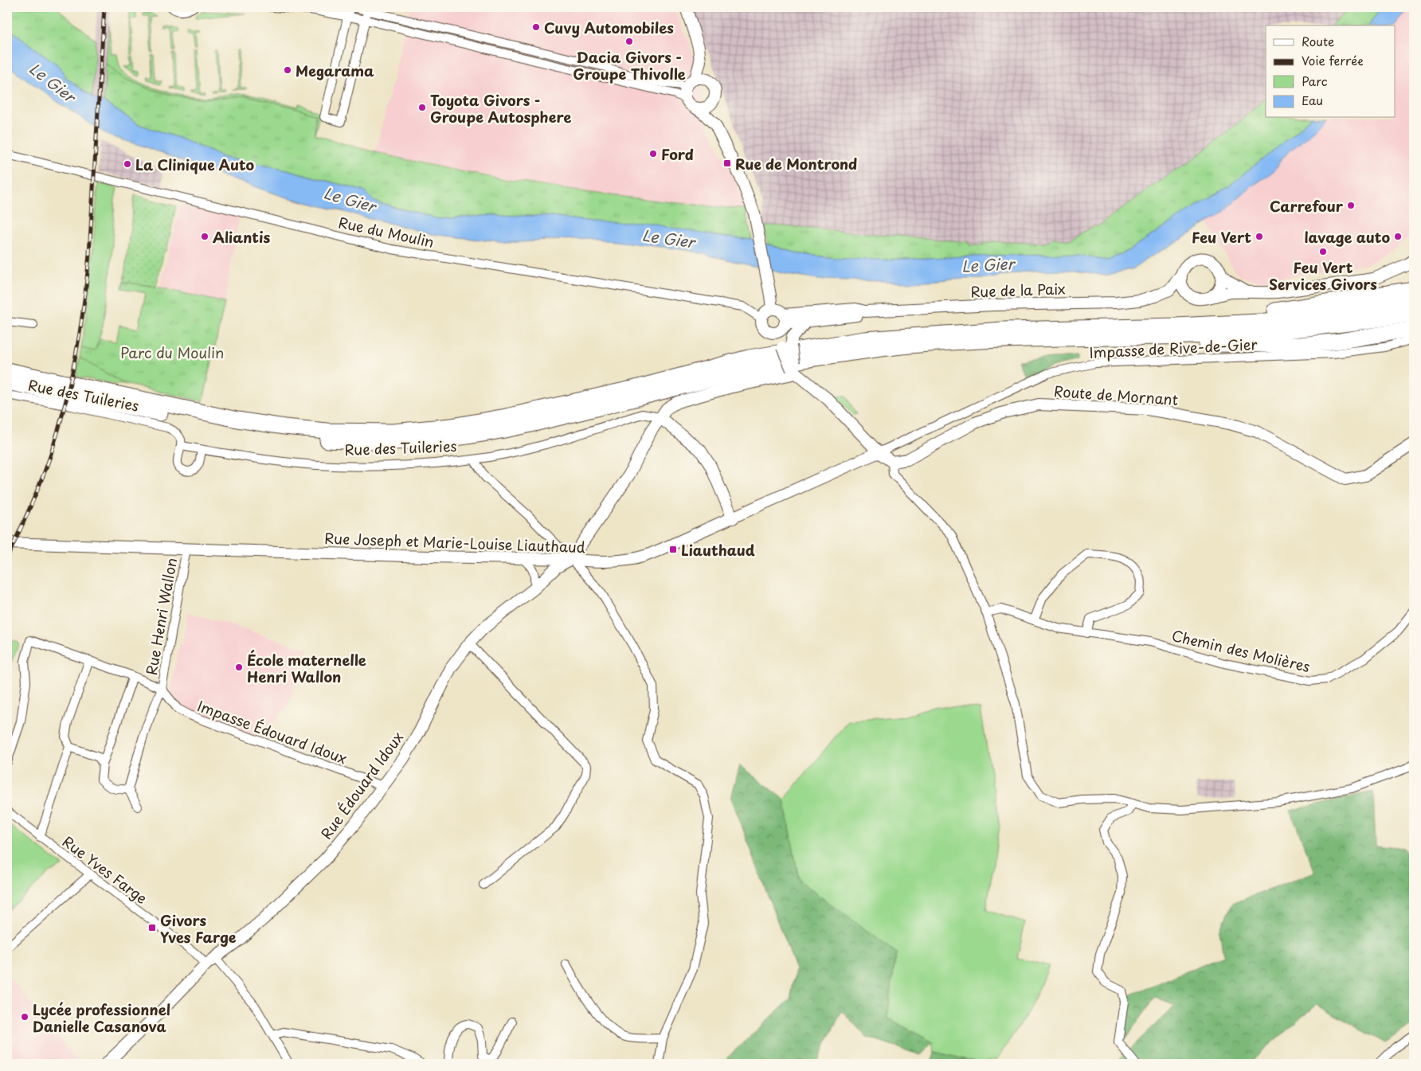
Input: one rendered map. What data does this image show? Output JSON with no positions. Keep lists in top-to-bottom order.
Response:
{
  "streets": {
    "main road": [
      "Rue de la Paix",
      "Route de Mornant",
      "Rue Joseph et Marie-Louise Liauthaud",
      "Rue Édouard Idoux"
    ],
    "street": [
      "Rue du Moulin",
      "Impasse de Rive-de-Gier",
      "Rue des Tuileries",
      "Rue Henri Wallon",
      "Chemin des Molières",
      "Impasse Édouard Idoux",
      "Rue Yves Farge"
    ]
  },
  "crossings": [
    ["Rue du Moulin", "Rue de la Paix"],
    ["Impasse de Rive-de-Gier", "Rue Joseph et Marie-Louise Liauthaud"],
    ["Rue Joseph et Marie-Louise Liauthaud", "Rue Henri Wallon"],
    ["Rue Joseph et Marie-Louise Liauthaud", "Rue Édouard Idoux"],
    ["Rue Henri Wallon", "Impasse Édouard Idoux"],
    ["Impasse Édouard Idoux", "Rue Édouard Idoux"],
    ["Rue Édouard Idoux", "Rue Yves Farge"]
  ],
  "water": ["Le Gier"],
  "parks": ["Parc du Moulin"],
  "places": {
    "other": [
      "Cuvy Automobiles",
      "Dacia Givors - Groupe Thivolle",
      "Megarama",
      "Toyota Givors - Groupe Autosphere",
      "Ford",
      "La Clinique Auto",
      "Carrefour",
      "Aliantis",
      "Feu Vert",
      "lavage auto",
      "Feu Vert Services Givors",
      "École maternelle Henri Wallon",
      "Lycée professionnel Danielle Casanova"
    ],
    "transit": ["Rue de Montrond", "Liauthaud", "Givors Yves Farge"]
  },
  "legend": [
    "Route",
    "Voie ferrée",
    "Parc",
    "Eau"
  ]
}
